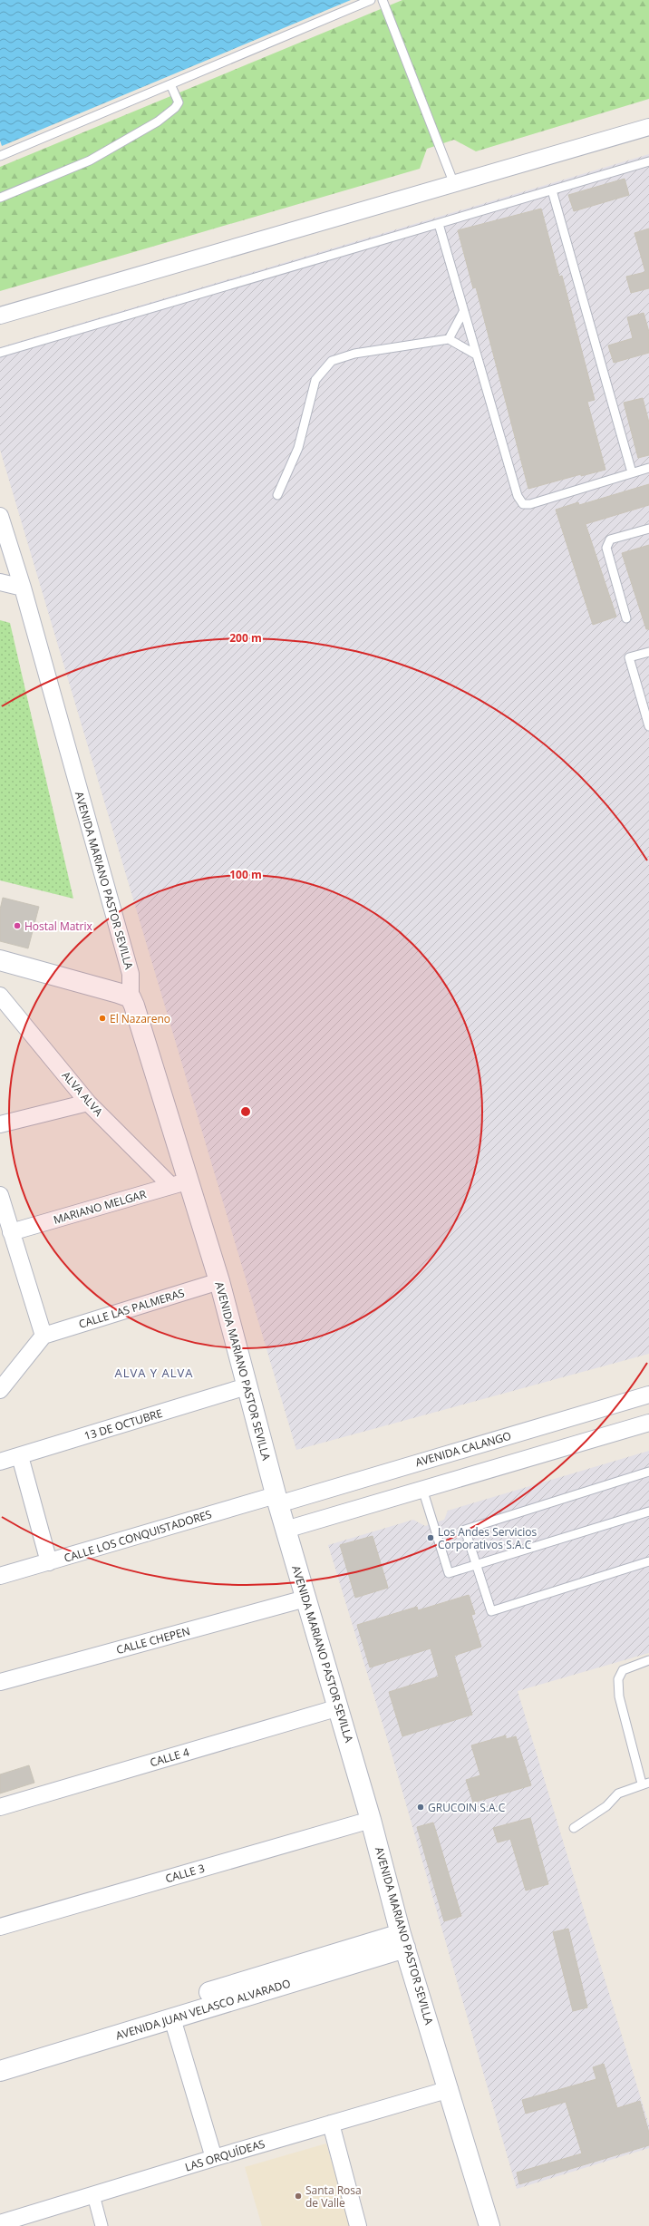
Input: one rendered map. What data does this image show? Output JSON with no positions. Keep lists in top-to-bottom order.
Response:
{
  "streets": {
    "street": [
      "AVENIDA MARIANO PASTOR SEVILLA",
      "ALVA ALVA",
      "MARIANO MELGAR",
      "CALLE LAS PALMERAS",
      "13 DE OCTUBRE",
      "AVENIDA CALANGO",
      "CALLE LOS CONQUISTADORES",
      "CALLE CHEPEN",
      "CALLE 4",
      "CALLE 3",
      "AVENIDA JUAN VELASCO ALVARADO",
      "LAS ORQUÍDEAS"
    ]
  },
  "crossings": [
    ["AVENIDA MARIANO PASTOR SEVILLA", "ALVA ALVA"],
    ["AVENIDA MARIANO PASTOR SEVILLA", "MARIANO MELGAR"],
    ["AVENIDA MARIANO PASTOR SEVILLA", "CALLE LAS PALMERAS"],
    ["AVENIDA MARIANO PASTOR SEVILLA", "13 DE OCTUBRE"],
    ["AVENIDA MARIANO PASTOR SEVILLA", "AVENIDA CALANGO"],
    ["AVENIDA MARIANO PASTOR SEVILLA", "CALLE LOS CONQUISTADORES"],
    ["AVENIDA MARIANO PASTOR SEVILLA", "CALLE CHEPEN"],
    ["AVENIDA MARIANO PASTOR SEVILLA", "CALLE 4"],
    ["AVENIDA MARIANO PASTOR SEVILLA", "CALLE 3"],
    ["AVENIDA MARIANO PASTOR SEVILLA", "AVENIDA JUAN VELASCO ALVARADO"],
    ["AVENIDA MARIANO PASTOR SEVILLA", "LAS ORQUÍDEAS"],
    ["ALVA ALVA", "MARIANO MELGAR"],
    ["AVENIDA CALANGO", "CALLE LOS CONQUISTADORES"]
  ],
  "districts": ["ALVA Y ALVA"],
  "places": [
    "Hostal Matrix",
    "El Nazareno",
    "Los Andes Servicios Corporativos S.A.C",
    "GRUCOIN S.A.C",
    "Santa Rosa de Valle"
  ],
  "rings": ["200 m", "100 m"]
}
